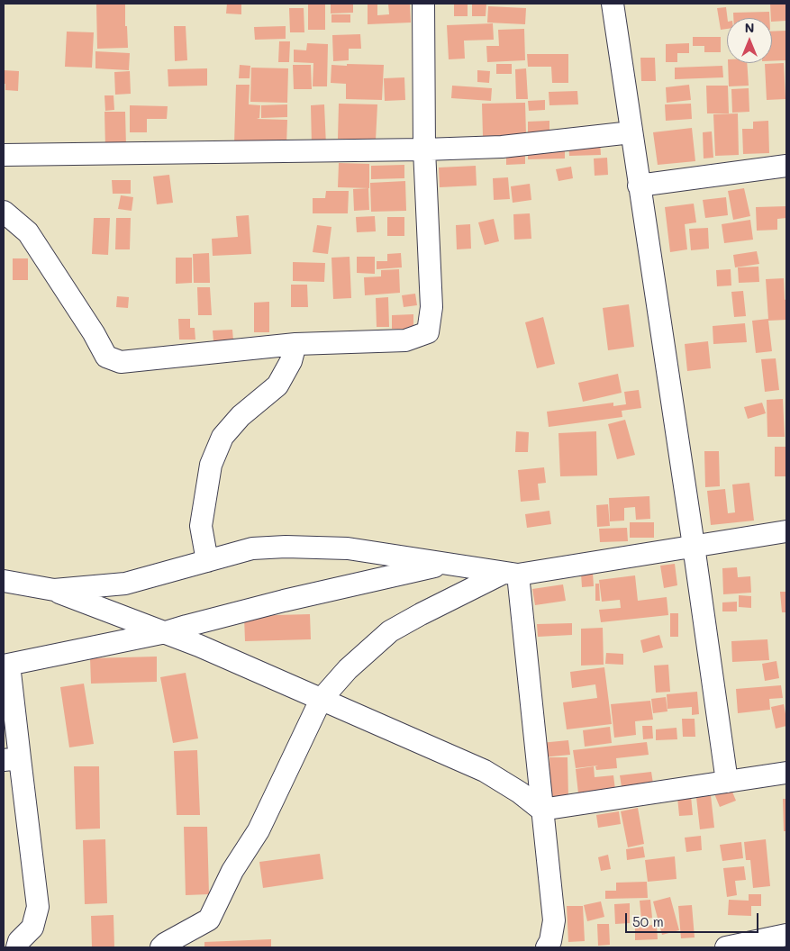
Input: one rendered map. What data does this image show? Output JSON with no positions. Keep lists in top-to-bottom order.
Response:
{
  "scale_bar": "50 m",
  "north": "top"
}
